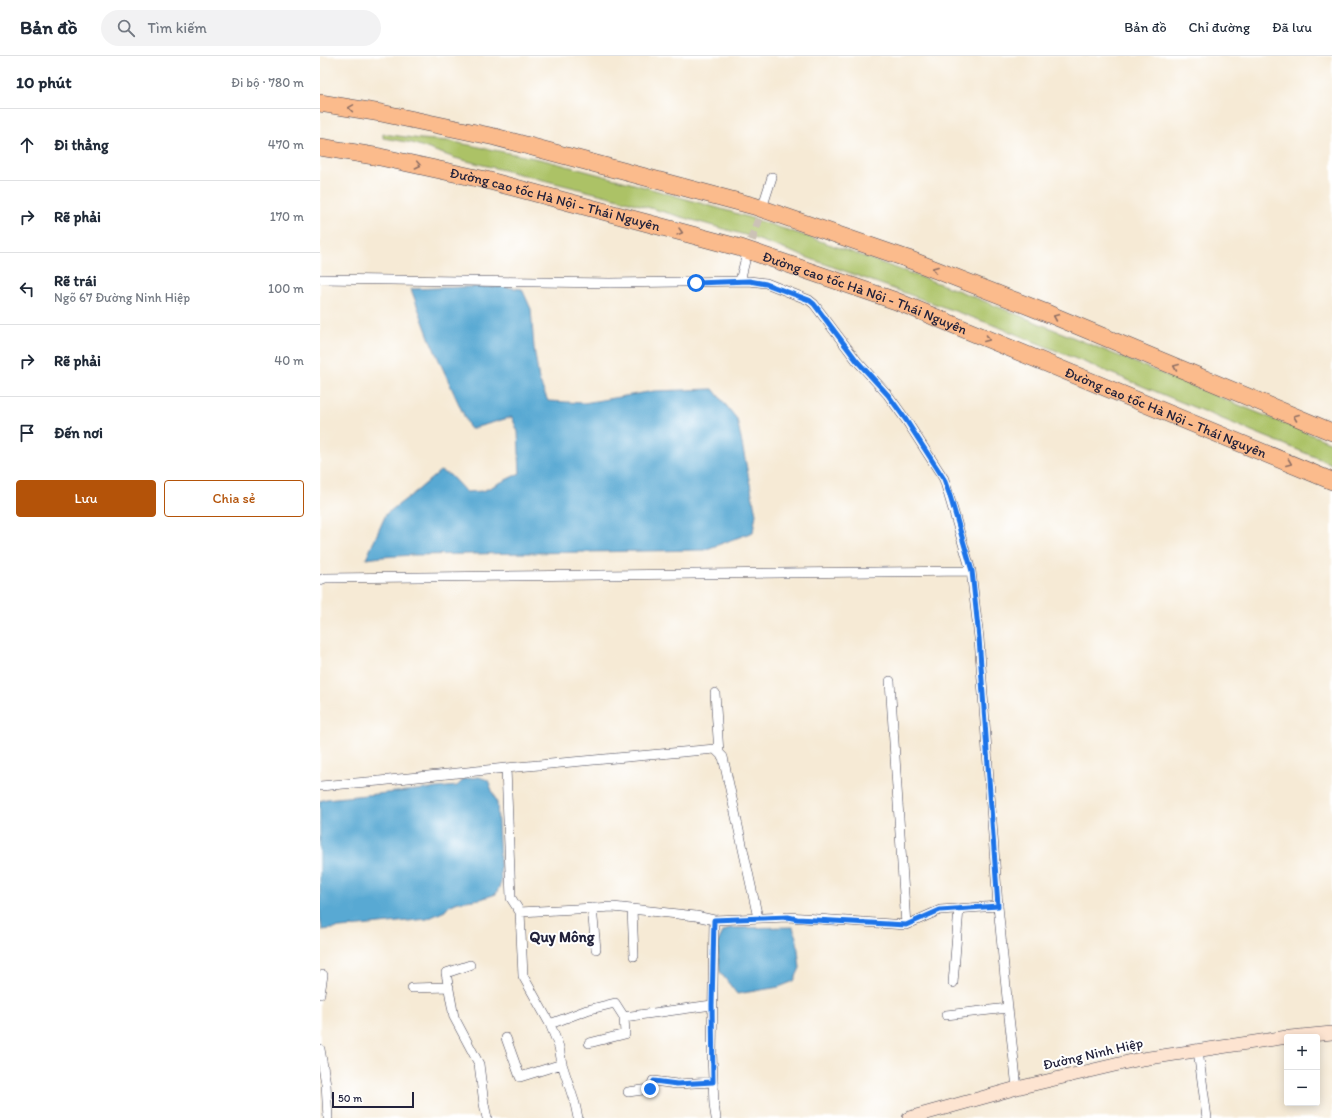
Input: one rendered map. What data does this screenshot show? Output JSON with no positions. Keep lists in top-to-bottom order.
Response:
{
  "streets": {
    "highway": ["Đường cao tốc Hà Nội - Thái Nguyên"],
    "main road": ["Đường Ninh Hiệp"]
  },
  "districts": ["Quy Mông"],
  "scale_bar": "50 m",
  "page": {
    "header": "Bản đồ",
    "search": "Tìm kiếm",
    "nav": ["Bản đồ", "Chỉ đường", "Đã lưu"],
    "heading": ["10 phút", "Đi bộ · 780 m"],
    "list": [
      ["Đi thẳng", "470 m"],
      ["Rẽ phải", "170 m"],
      ["Rẽ trái", "Ngõ 67 Đường Ninh Hiệp", "100 m"],
      ["Rẽ phải", "40 m"],
      "Đến nơi"
    ],
    "buttons": ["Lưu", "Chia sẻ"],
    "map_buttons": ["+", "−"],
    "scale": "50 m"
  }
}
